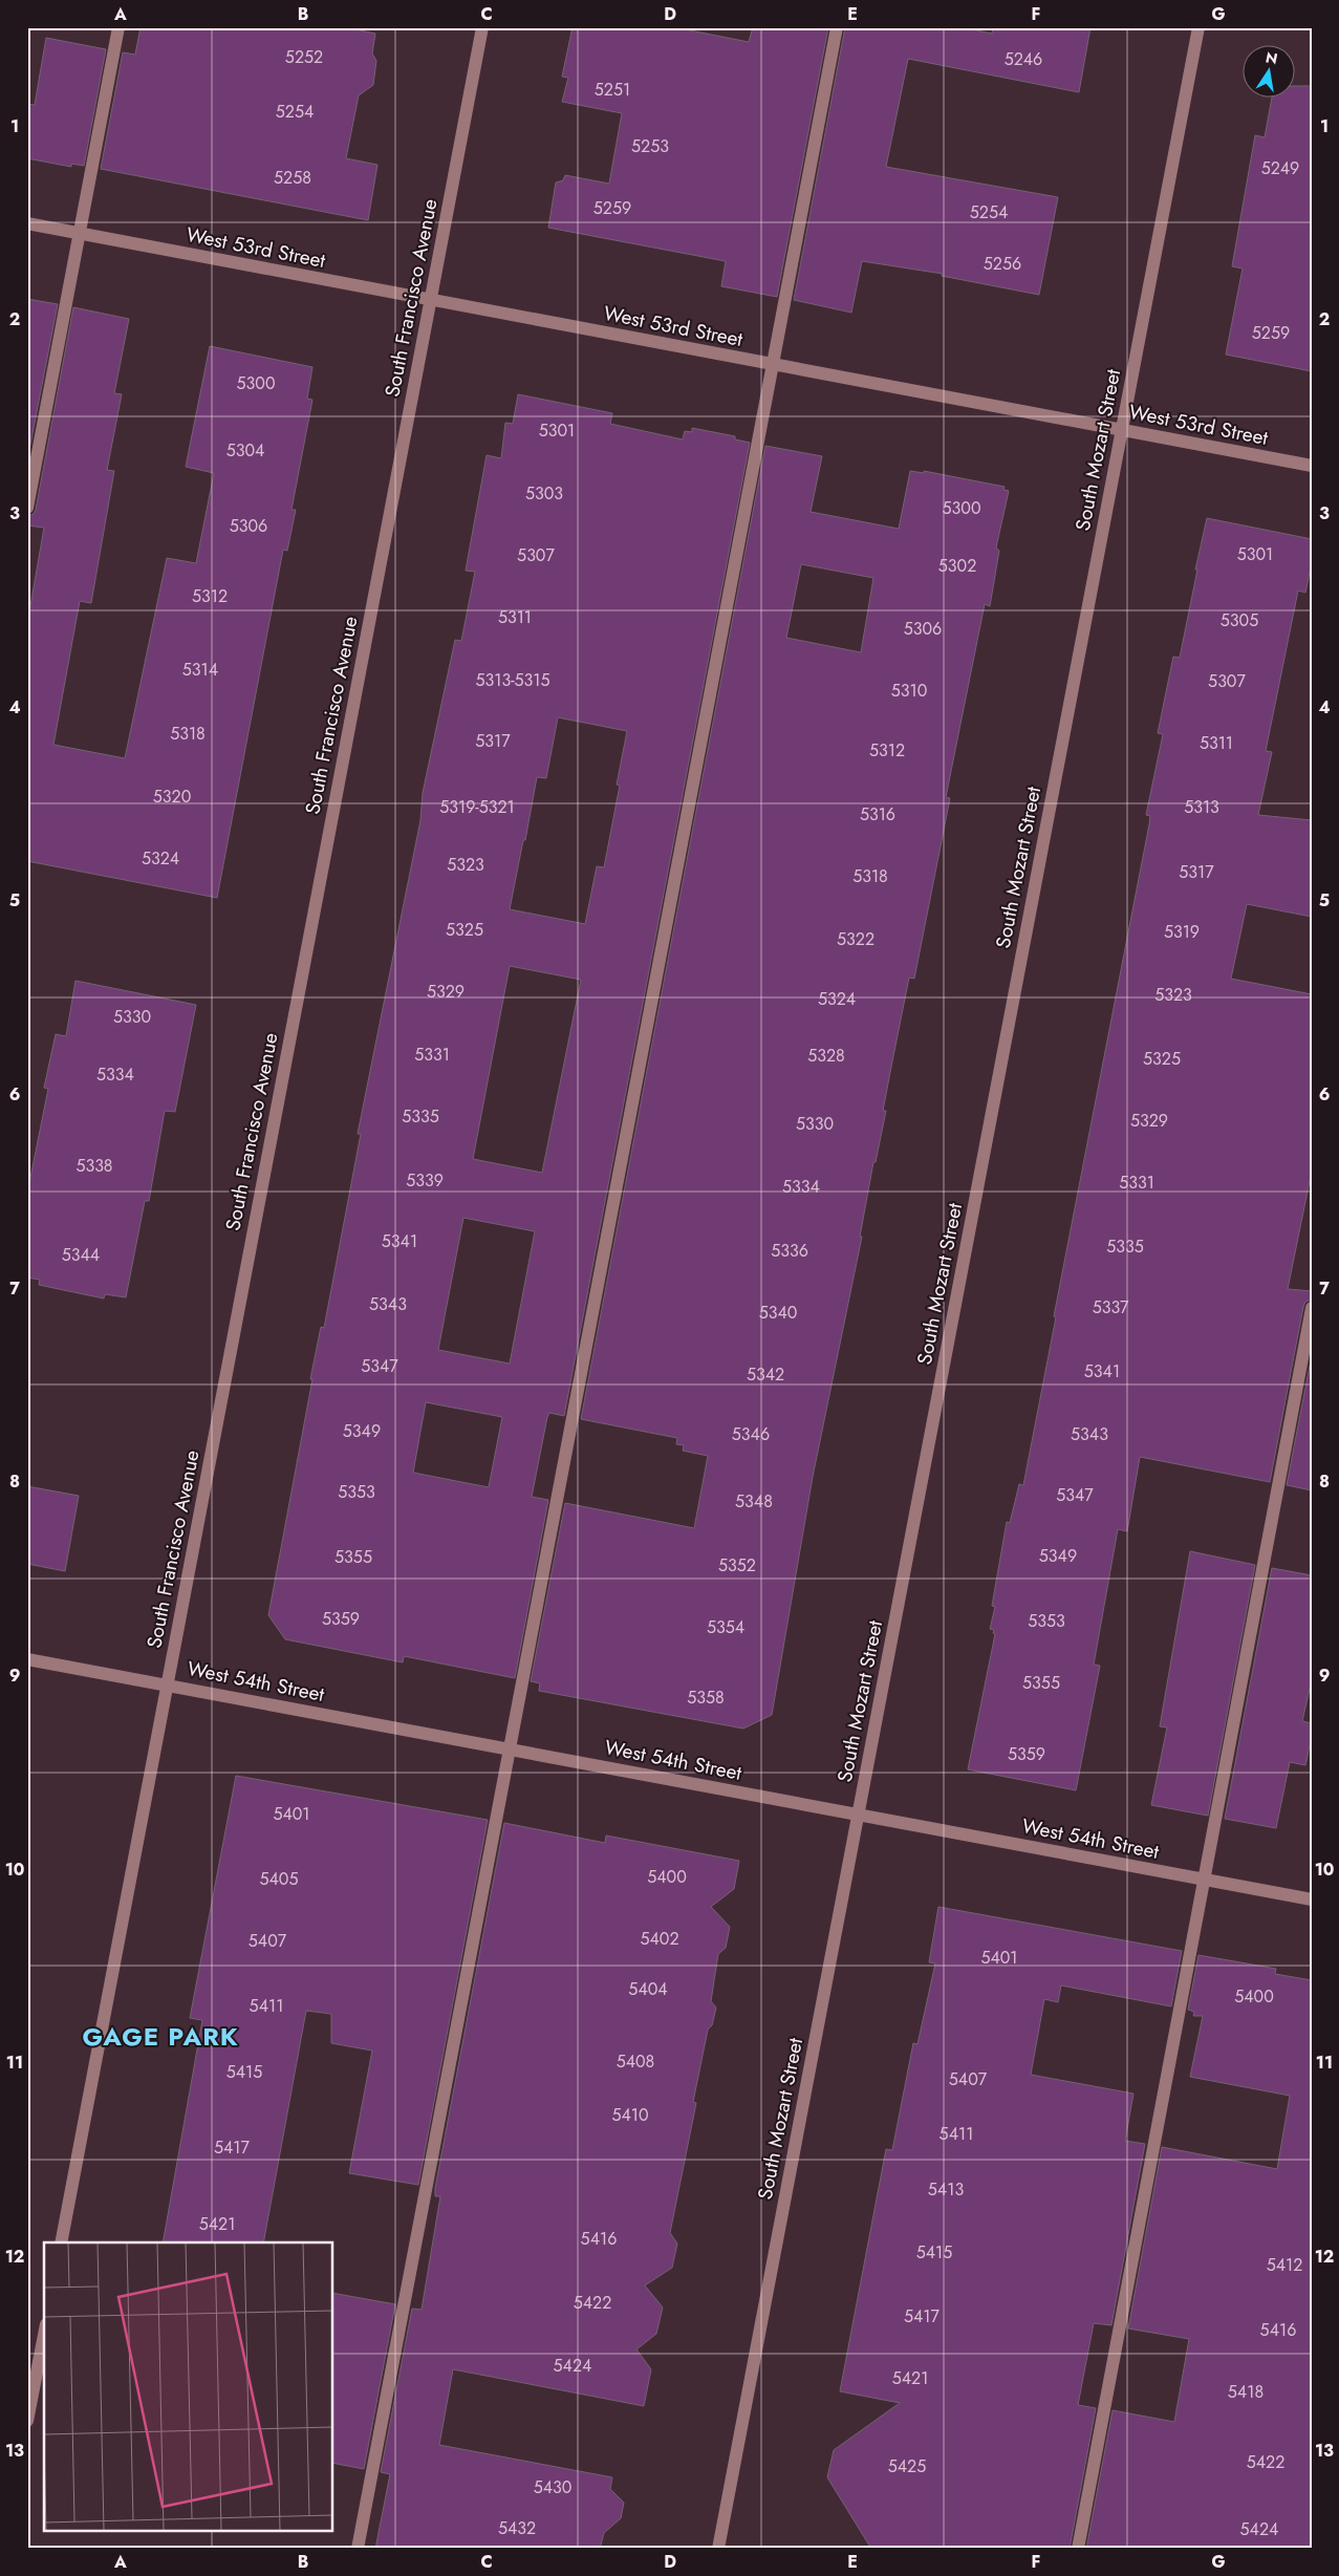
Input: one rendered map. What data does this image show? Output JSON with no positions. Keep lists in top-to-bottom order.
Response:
{
  "streets": {
    "street": [
      "West 53rd Street",
      "South Francisco Avenue",
      "South Mozart Street",
      "West 54th Street"
    ]
  },
  "crossings": [
    ["West 53rd Street", "South Francisco Avenue"],
    ["West 53rd Street", "South Mozart Street"],
    ["South Francisco Avenue", "West 54th Street"],
    ["South Mozart Street", "West 54th Street"]
  ],
  "districts": ["GAGE PARK"],
  "house_numbers": [
    "5252",
    "5246",
    "5251",
    "5254",
    "5253",
    "5249",
    "5258",
    "5259",
    "5254",
    "5256",
    "5259",
    "5300",
    "5301",
    "5304",
    "5303",
    "5300",
    "5306",
    "5301",
    "5307",
    "5302",
    "5312",
    "5311",
    "5305",
    "5306",
    "5314",
    "5313-5315",
    "5307",
    "5310",
    "5318",
    "5317",
    "5311",
    "5312",
    "5320",
    "5319-5321",
    "5313",
    "5316",
    "5324",
    "5323",
    "5317",
    "5318",
    "5325",
    "5319",
    "5322",
    "5329",
    "5323",
    "5324",
    "5330",
    "5331",
    "5328",
    "5325",
    "5334",
    "5335",
    "5329",
    "5330",
    "5338",
    "5339",
    "5331",
    "5334",
    "5341",
    "5335",
    "5336",
    "5344",
    "5343",
    "5337",
    "5340",
    "5347",
    "5341",
    "5342",
    "5349",
    "5346",
    "5343",
    "5353",
    "5347",
    "5348",
    "5349",
    "5355",
    "5352",
    "5359",
    "5353",
    "5354",
    "5355",
    "5358",
    "5359",
    "5401",
    "5400",
    "5405",
    "5402",
    "5407",
    "5401",
    "5404",
    "5400",
    "5411",
    "5408",
    "5415",
    "5407",
    "5410",
    "5411",
    "5417",
    "5413",
    "5421",
    "5416",
    "5415",
    "5412",
    "5422",
    "5417",
    "5416",
    "5424",
    "5421",
    "5418",
    "5422",
    "5425",
    "5430",
    "5432",
    "5424"
  ],
  "north": "top",
  "grid": {
    "columns": [
      "A",
      "B",
      "C",
      "D",
      "E",
      "F",
      "G"
    ],
    "rows": [
      "1",
      "2",
      "3",
      "4",
      "5",
      "6",
      "7",
      "8",
      "9",
      "10",
      "11",
      "12",
      "13"
    ]
  }
}
